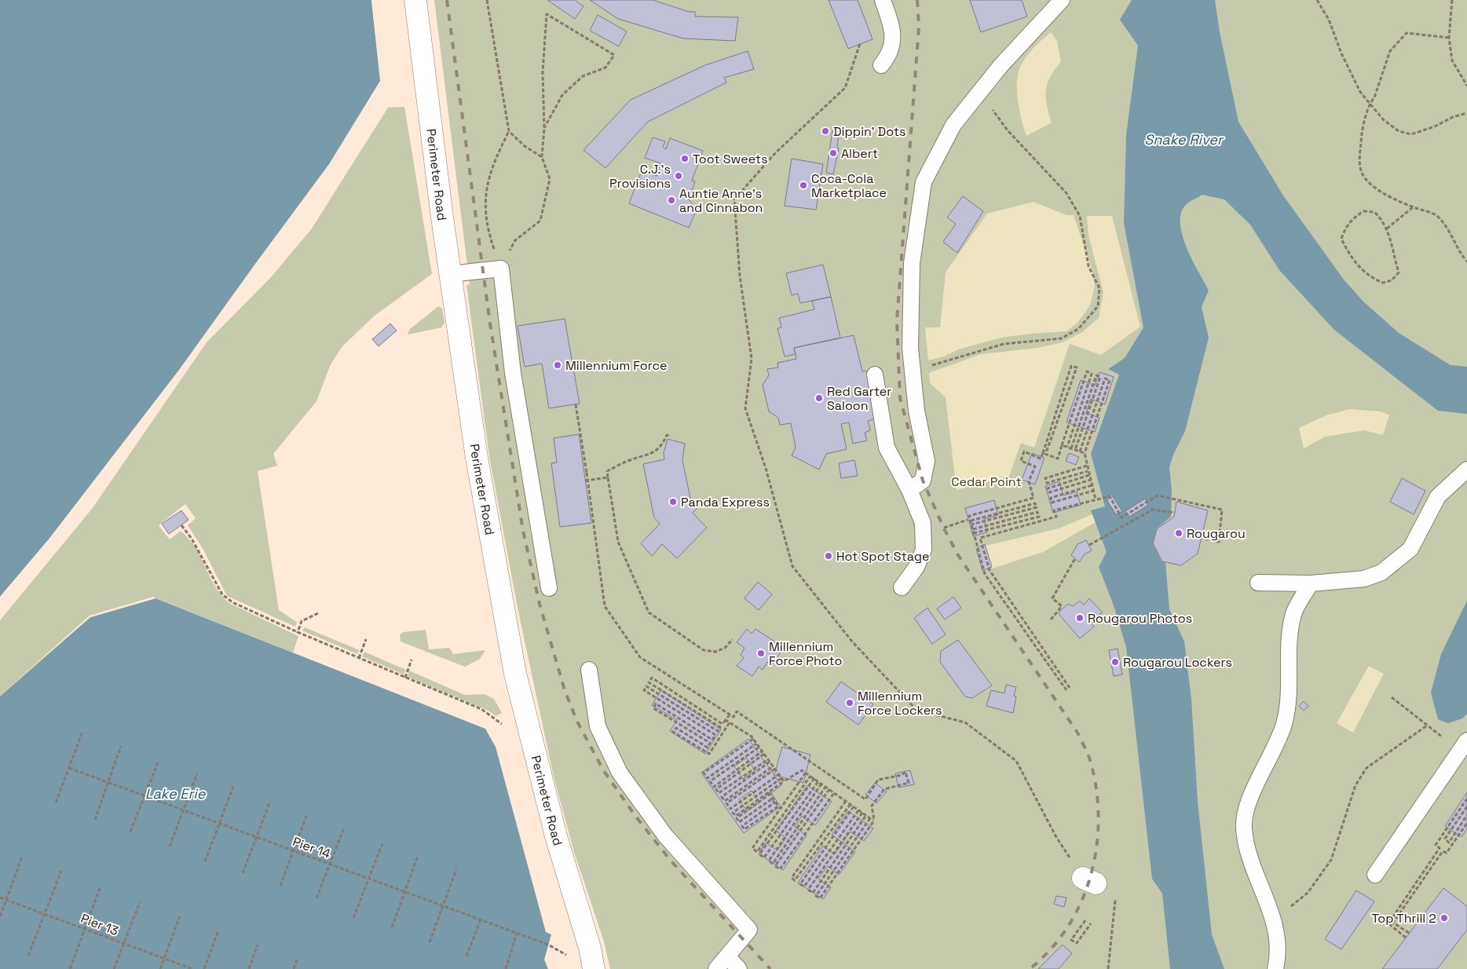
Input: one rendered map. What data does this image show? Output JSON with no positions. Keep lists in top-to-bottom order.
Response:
{
  "streets": {
    "street": ["Perimeter Road"],
    "path": ["Pier 14", "Pier 13"]
  },
  "water": ["Snake River", "Lake Erie"],
  "parks": ["Cedar Point"],
  "places": [
    "Dippin' Dots",
    "Albert",
    "Toot Sweets",
    "C.J.'s Provisions",
    "Coca-Cola Marketplace",
    "Auntie Anne's and Cinnabon",
    "Millennium Force",
    "Red Garter Saloon",
    "Panda Express",
    "Rougarou",
    "Hot Spot Stage",
    "Rougarou Photos",
    "Millennium Force Photo",
    "Rougarou Lockers",
    "Millennium Force Lockers",
    "Top Thrill 2"
  ]
}
